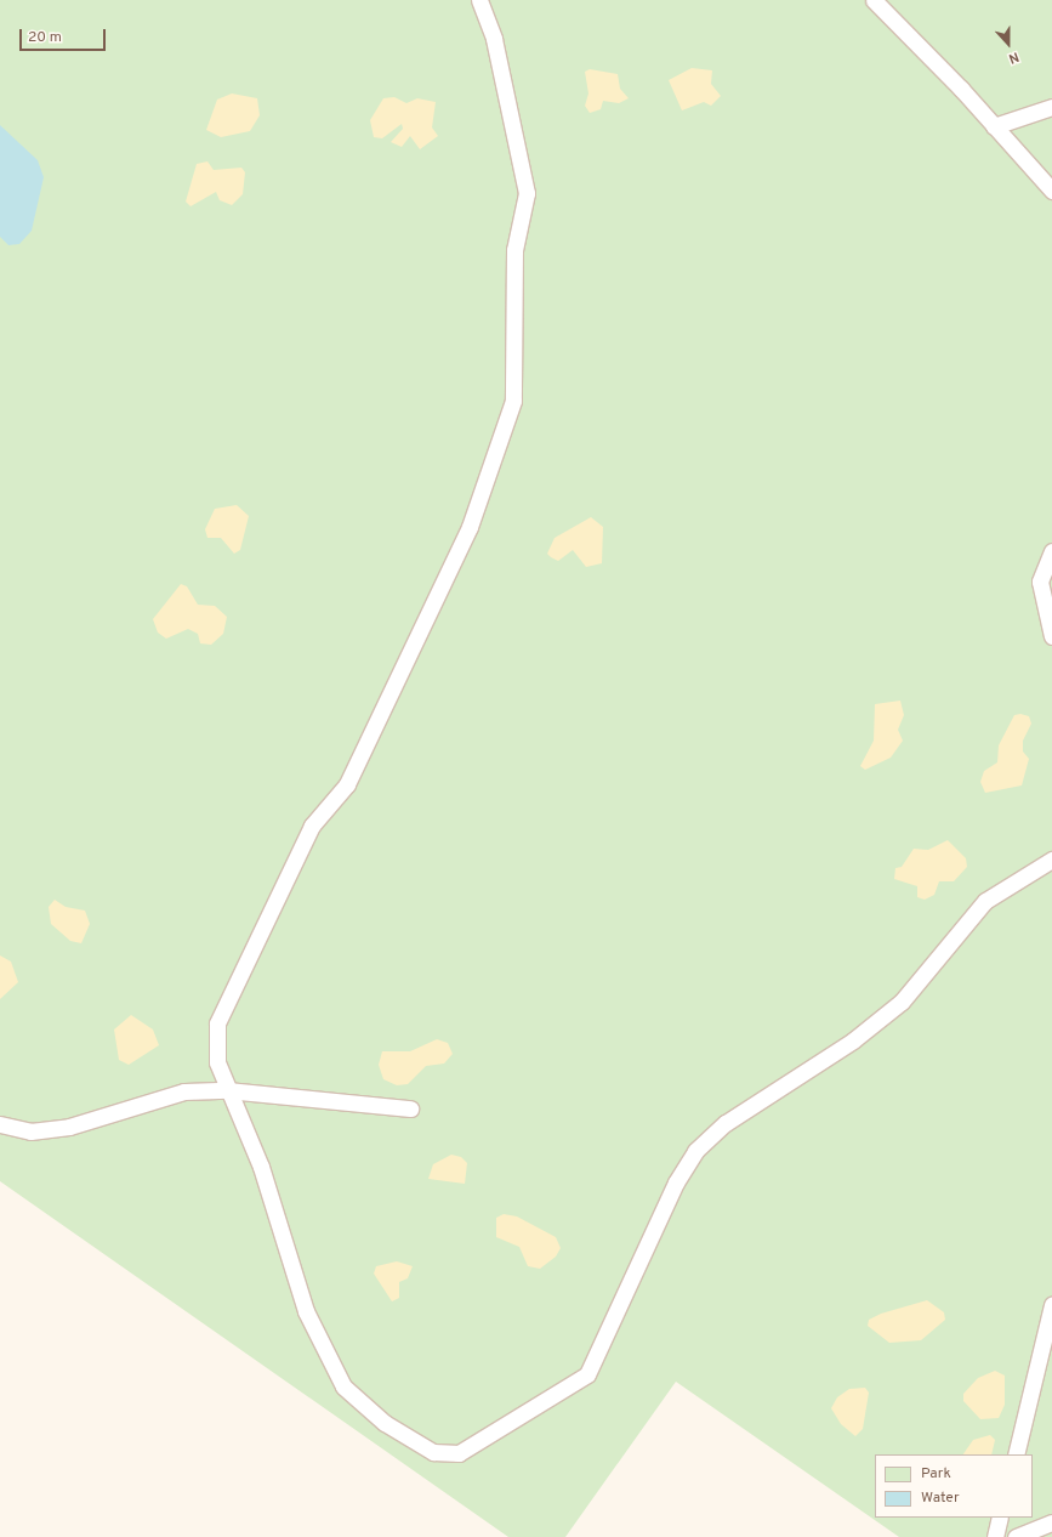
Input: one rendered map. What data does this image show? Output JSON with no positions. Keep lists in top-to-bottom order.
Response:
{
  "legend": ["Park", "Water"],
  "scale_bar": "20 m",
  "north": "bottom"
}
